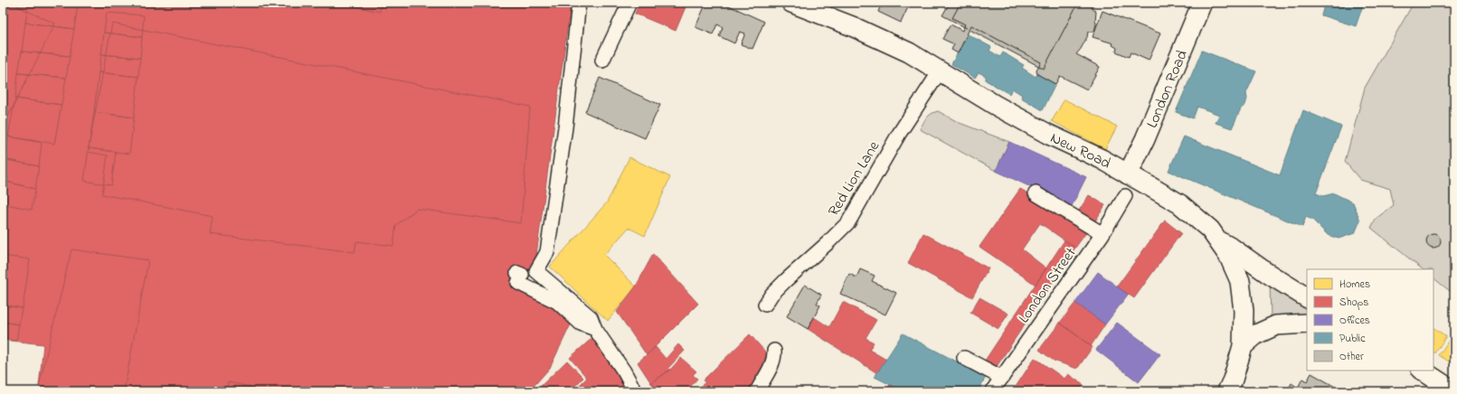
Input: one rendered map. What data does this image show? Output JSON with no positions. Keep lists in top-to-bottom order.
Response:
{
  "streets": {
    "street": [
      "London Road",
      "New Road",
      "Red Lion Lane",
      "London Street"
    ]
  },
  "crossings": [
    ["London Road", "New Road"],
    ["New Road", "Red Lion Lane"]
  ],
  "legend": [
    "Homes",
    "Shops",
    "Offices",
    "Public",
    "Other"
  ]
}
